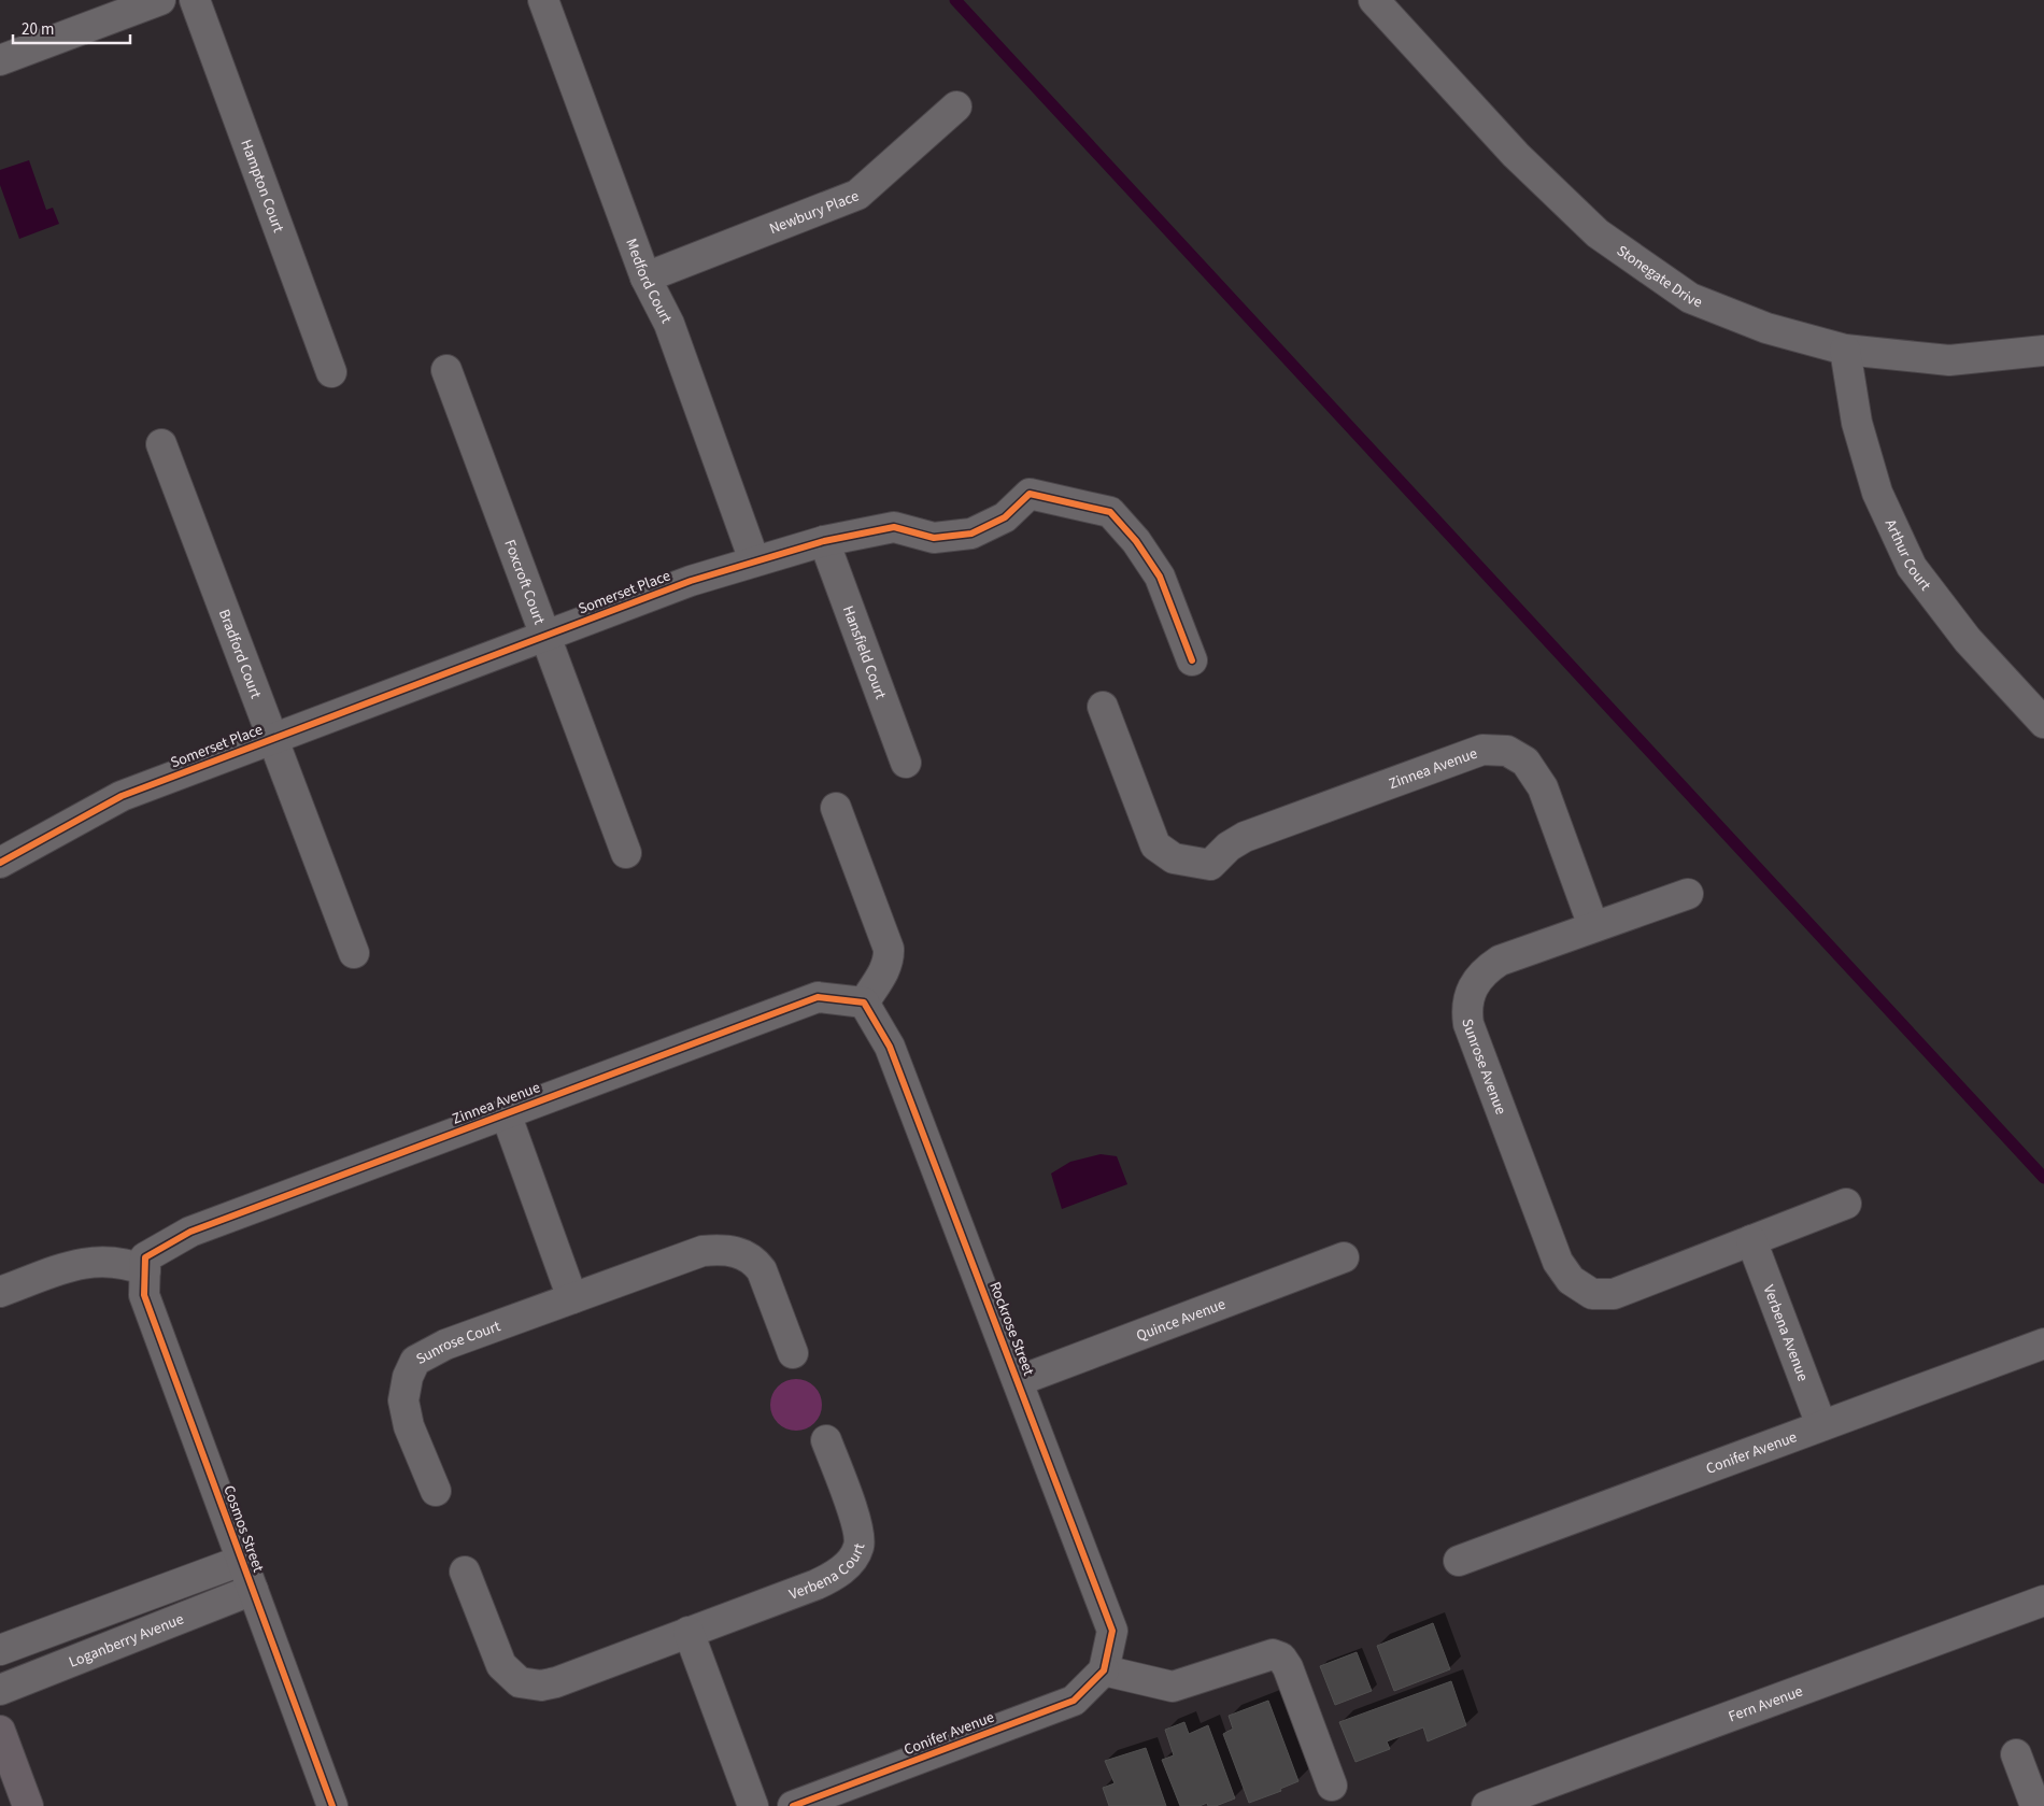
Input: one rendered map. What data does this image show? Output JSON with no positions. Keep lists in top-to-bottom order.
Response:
{
  "streets": {
    "street": [
      "Hampton Court",
      "Newbury Place",
      "Stonegate Drive",
      "Medford Court",
      "Arthur Court",
      "Foxcroft Court",
      "Somerset Place",
      "Hansfield Court",
      "Bradford Court",
      "Zinnea Avenue",
      "Sunrose Avenue",
      "Quince Avenue",
      "Rockrose Street",
      "Verbena Avenue",
      "Sunrose Court",
      "Conifer Avenue",
      "Cosmos Street",
      "Verbena Court",
      "Loganberry Avenue",
      "Fern Avenue"
    ]
  },
  "crossings": [
    ["Newbury Place", "Medford Court"],
    ["Stonegate Drive", "Arthur Court"],
    ["Medford Court", "Somerset Place"],
    ["Foxcroft Court", "Somerset Place"],
    ["Somerset Place", "Hansfield Court"],
    ["Somerset Place", "Bradford Court"],
    ["Zinnea Avenue", "Sunrose Avenue"],
    ["Zinnea Avenue", "Rockrose Street"],
    ["Zinnea Avenue", "Cosmos Street"],
    ["Sunrose Avenue", "Verbena Avenue"],
    ["Quince Avenue", "Rockrose Street"],
    ["Rockrose Street", "Conifer Avenue"],
    ["Verbena Avenue", "Conifer Avenue"],
    ["Cosmos Street", "Loganberry Avenue"]
  ],
  "scale_bar": "20 m"
}
